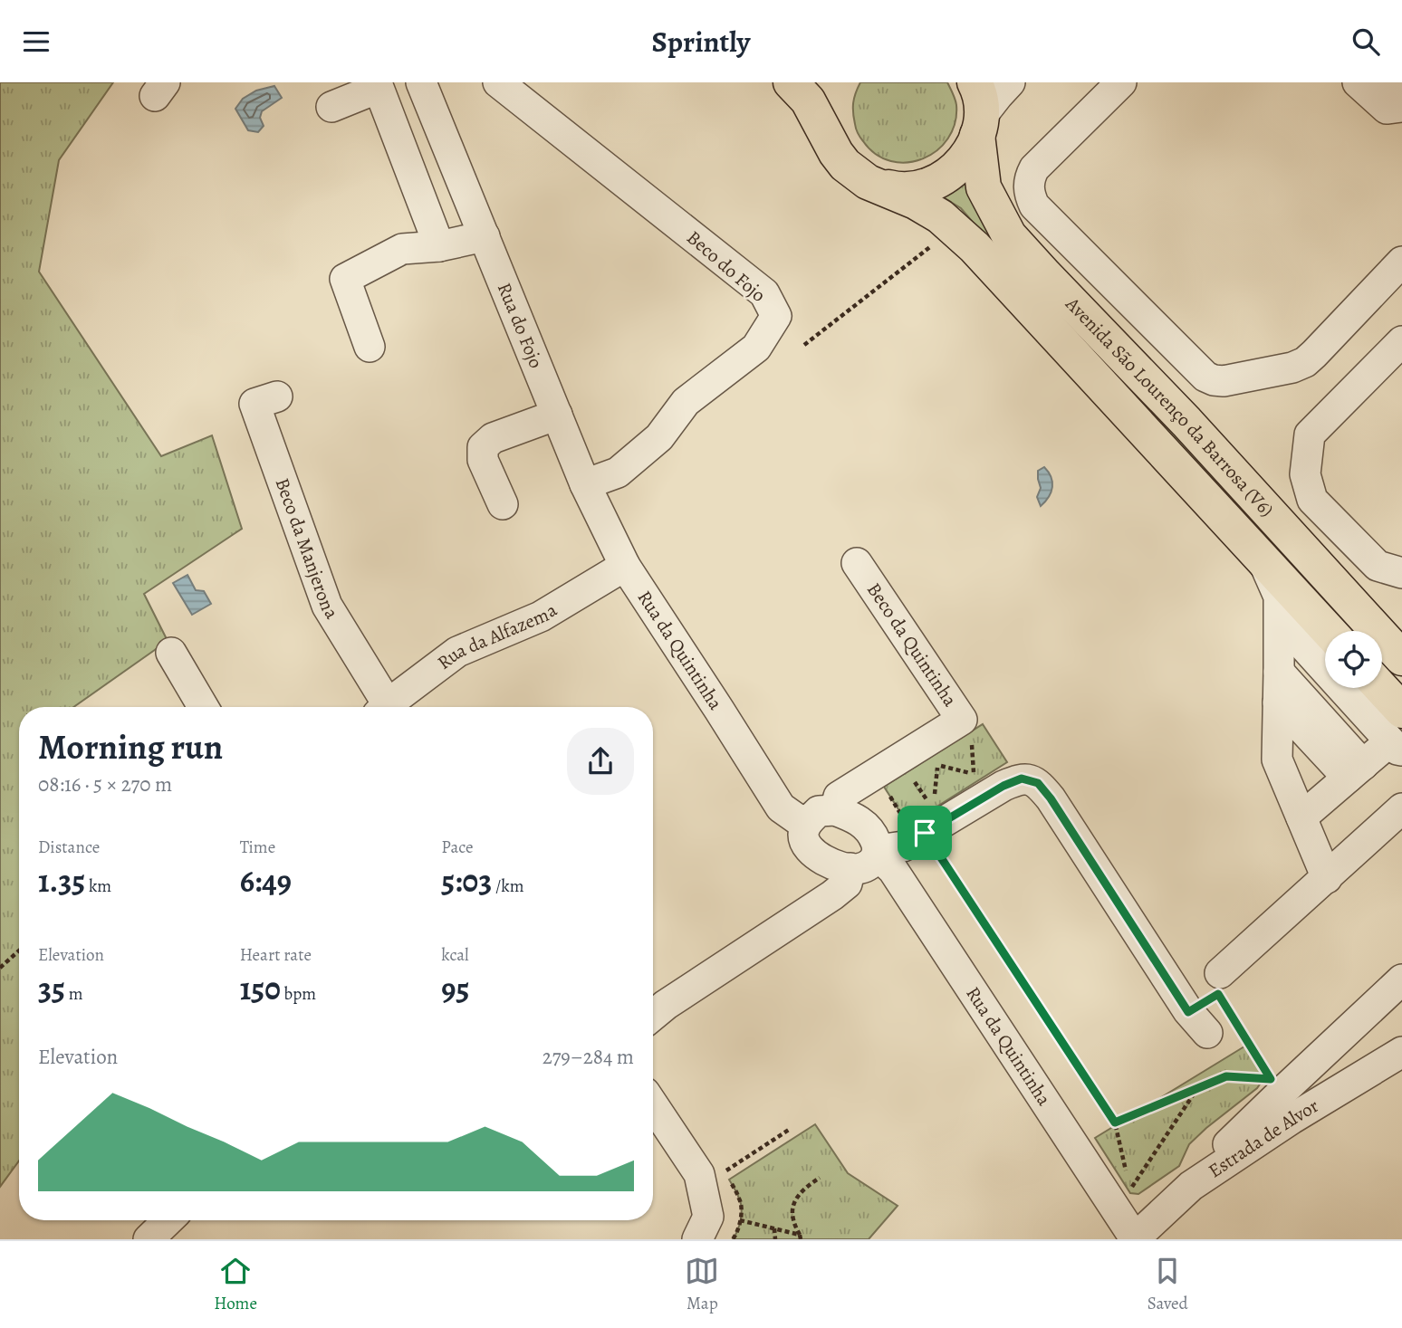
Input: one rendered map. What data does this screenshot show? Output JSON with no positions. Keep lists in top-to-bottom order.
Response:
{
  "streets": {
    "main road": ["Avenida São Lourenço da Barrosa (V6)"],
    "street": [
      "Beco do Fojo",
      "Rua do Fojo",
      "Beco da Manjerona",
      "Rua da Alfazema",
      "Beco da Quintinha",
      "Rua da Quintinha",
      "Estrada de Alvor"
    ]
  },
  "crossings": [
    ["Beco do Fojo", "Rua do Fojo"],
    ["Rua do Fojo", "Rua da Alfazema"],
    ["Rua do Fojo", "Rua da Quintinha"],
    ["Rua da Alfazema", "Rua da Quintinha"],
    ["Beco da Quintinha", "Rua da Quintinha"],
    ["Rua da Quintinha", "Estrada de Alvor"]
  ],
  "page": {
    "header": "Sprintly",
    "heading": ["Morning run", "08:16 · 5 × 270 m"],
    "stats": [
      ["Distance", "1.35 km"],
      ["Time", "6:49"],
      ["Pace", "5:03 /km"],
      ["Elevation", "35 m"],
      ["Heart rate", "150 bpm"],
      ["kcal", "95"]
    ],
    "chart": ["Elevation", "279–284 m"],
    "tabs": ["Home", "Map", "Saved"]
  }
}
